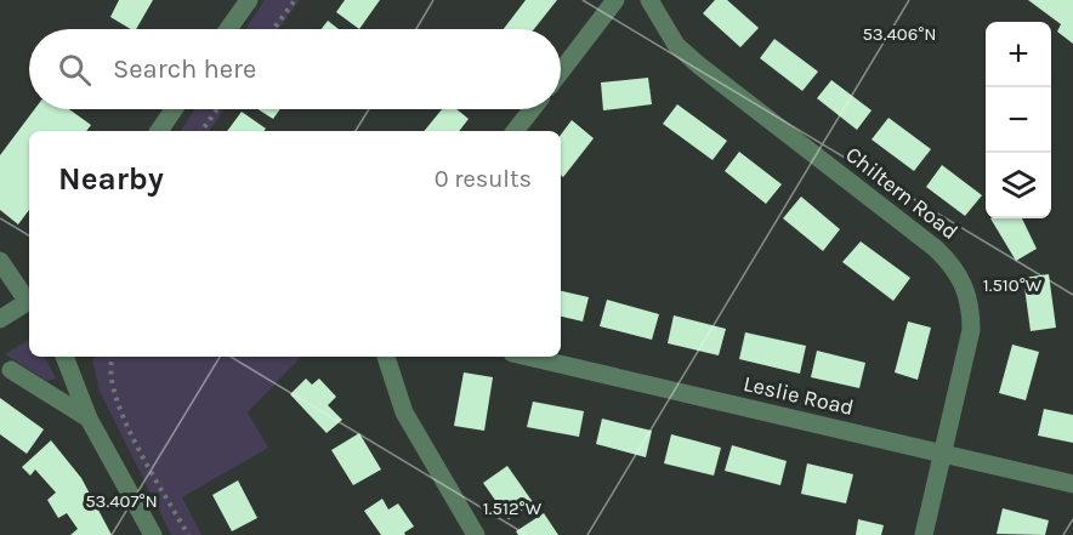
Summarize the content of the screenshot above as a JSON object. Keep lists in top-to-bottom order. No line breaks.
{"streets":{"street":["Chiltern Road","Leslie Road"]},"crossings":[["Chiltern Road","Leslie Road"]],"page":{"map_buttons":["+","−"],"search":"Search here","heading":["Nearby","0 results"]},"coordinates":["53.406°N","1.510°W","53.407°N","1.512°W"]}
